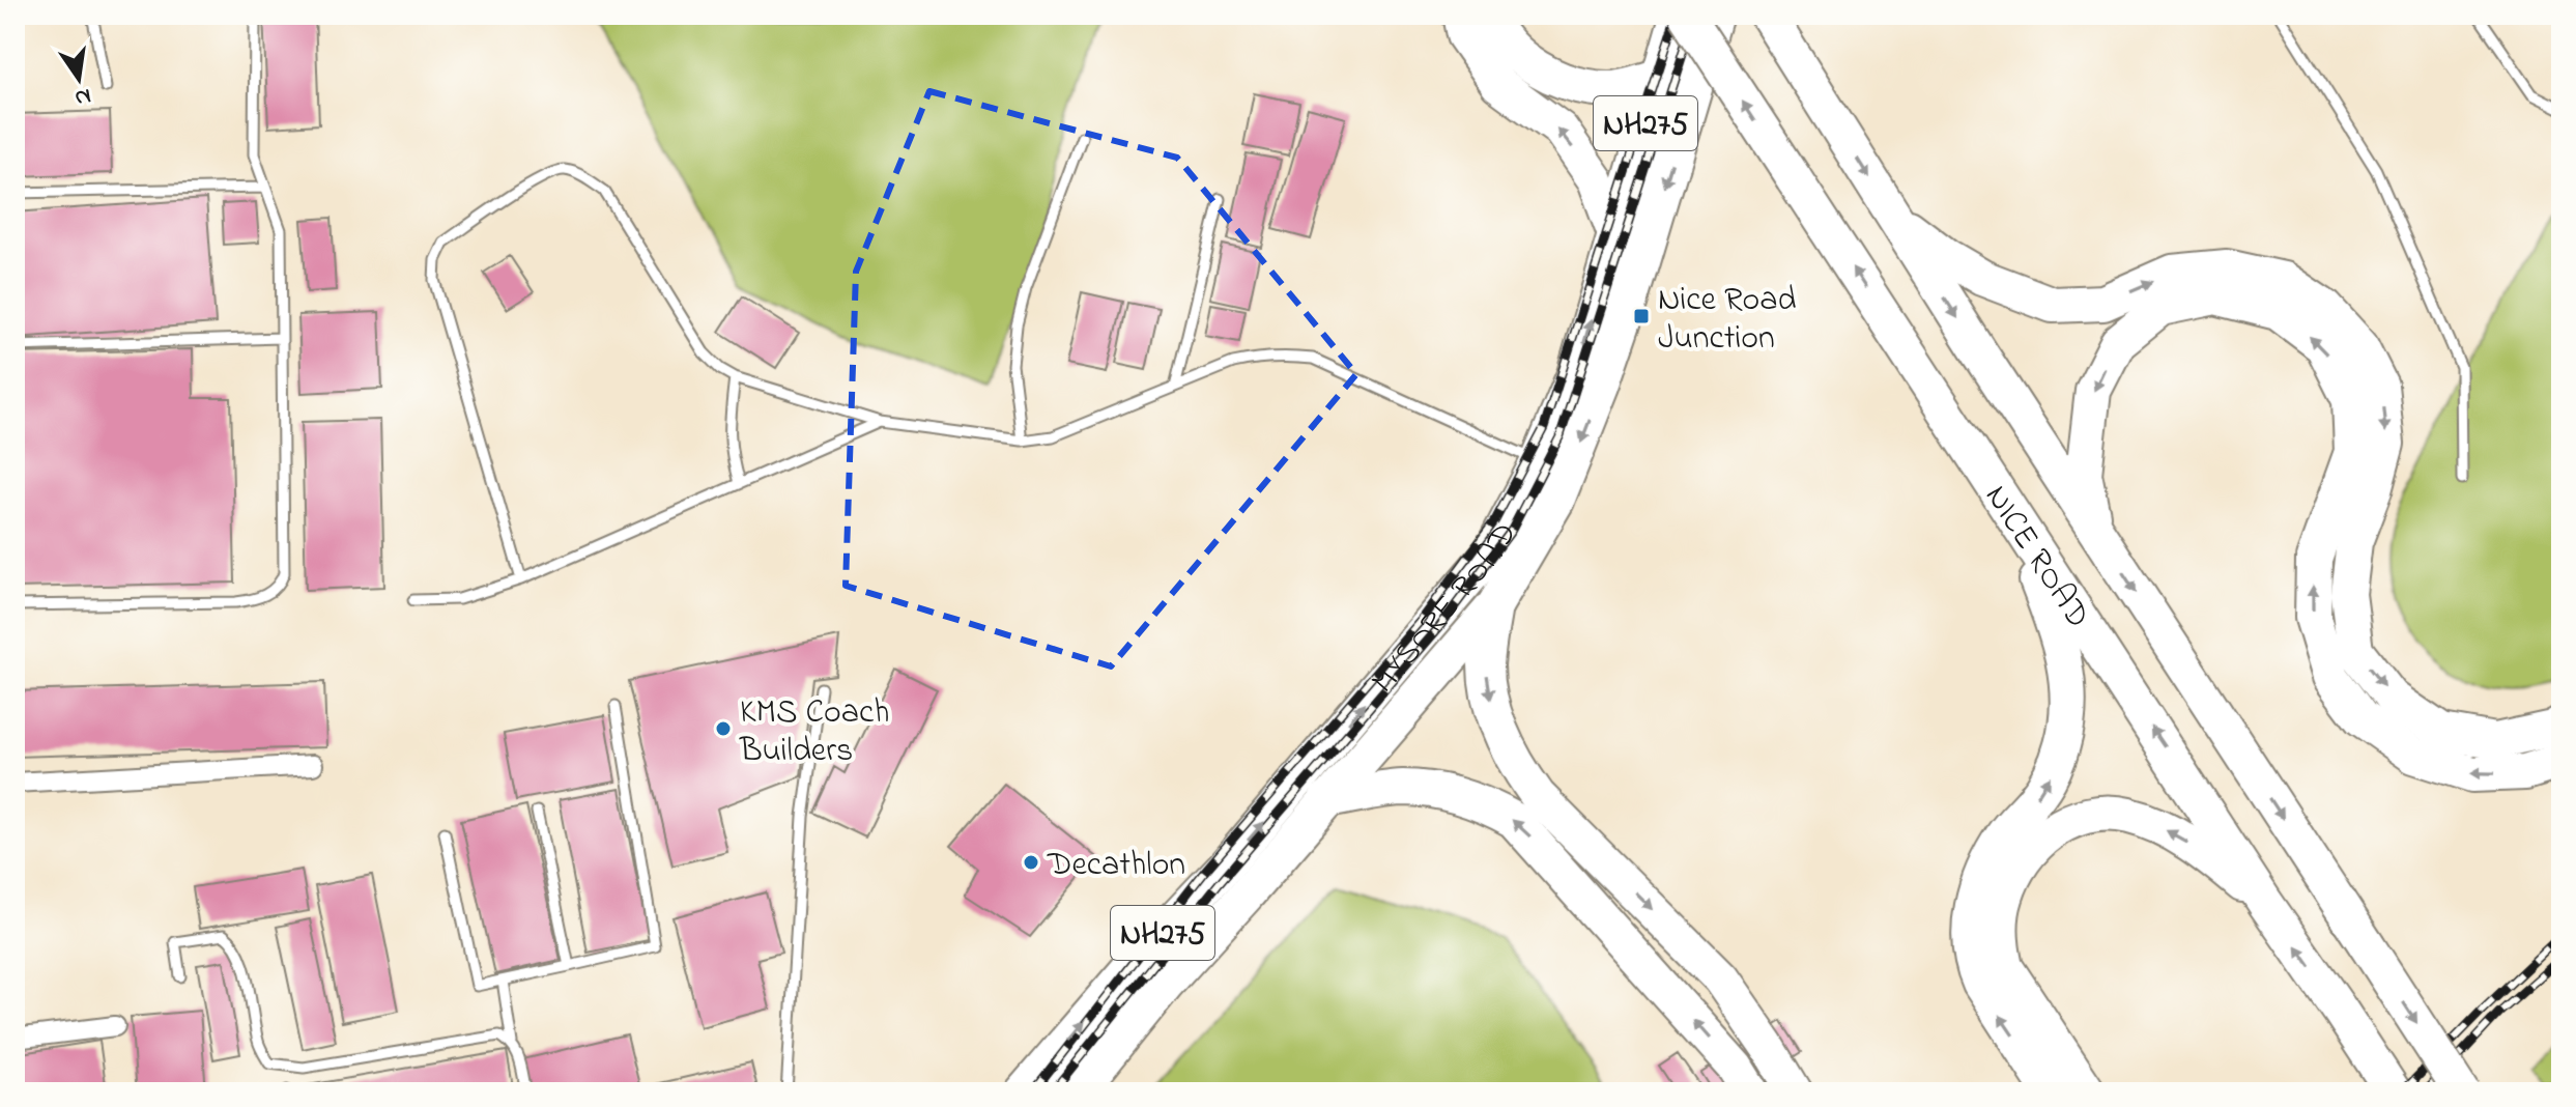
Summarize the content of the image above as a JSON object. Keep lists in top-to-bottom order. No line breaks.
{"streets":{"highway":["NH275","NICE ROAD","MYSORE ROAD"]},"places":{"transit":["Nice Road Junction"],"other":["KMS Coach Builders","Decathlon"]},"north":"bottom"}
